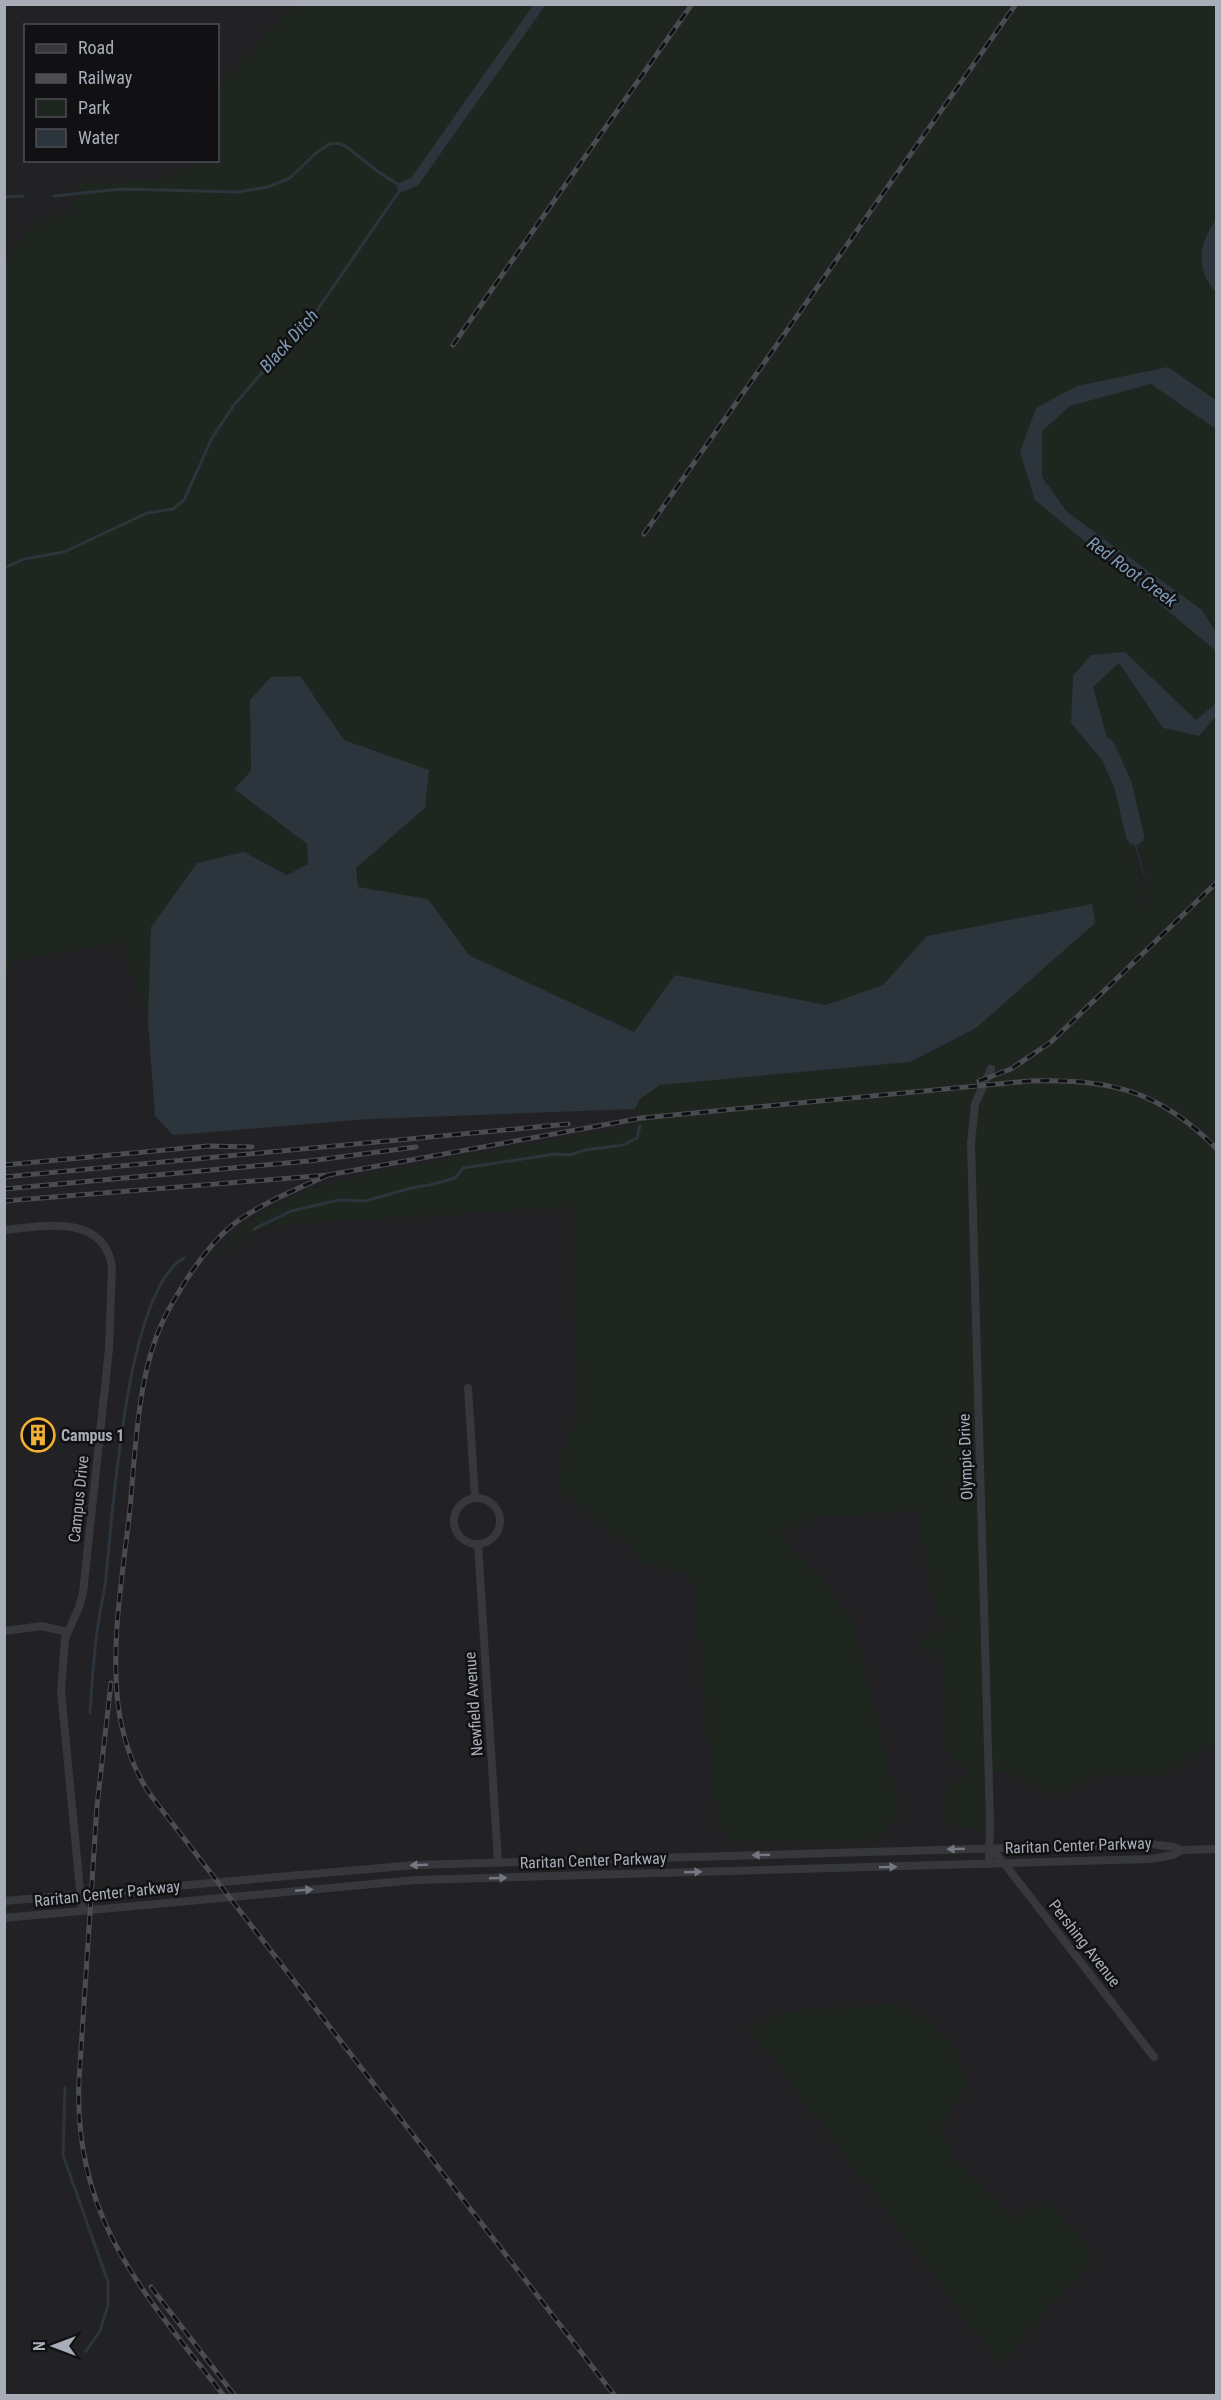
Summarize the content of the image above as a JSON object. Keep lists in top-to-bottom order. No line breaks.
{"streets":{"street":["Olympic Drive","Campus Drive","Newfield Avenue","Raritan Center Parkway","Pershing Avenue"]},"crossings":[["Olympic Drive","Raritan Center Parkway"],["Olympic Drive","Pershing Avenue"],["Campus Drive","Raritan Center Parkway"],["Newfield Avenue","Raritan Center Parkway"],["Raritan Center Parkway","Pershing Avenue"]],"water":["Black Ditch","Red Root Creek"],"places":{"building":["Campus 1"]},"legend":["Road","Railway","Park","Water"],"north":"left"}
